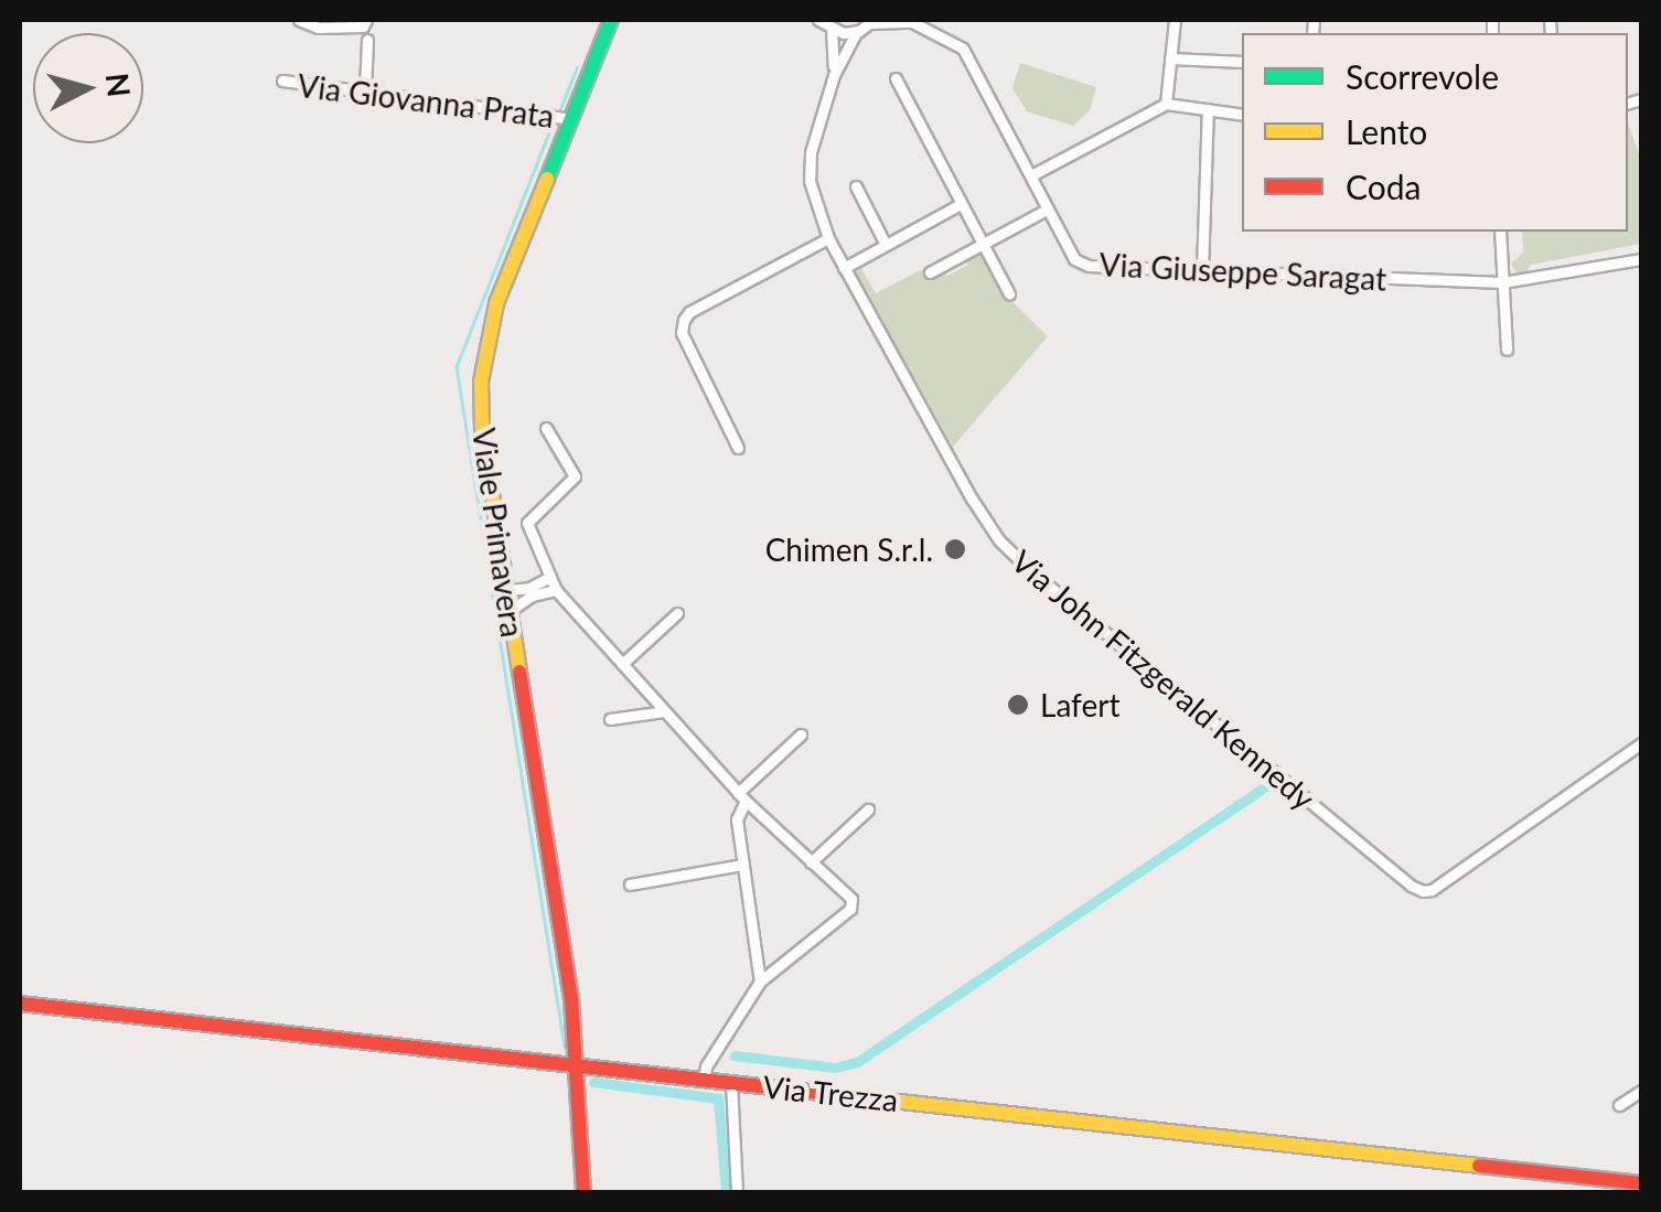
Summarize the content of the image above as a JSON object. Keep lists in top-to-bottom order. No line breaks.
{"streets":{"street":["Via Giovanna Prata","Via Giuseppe Saragat","Viale Primavera","Via John Fitzgerald Kennedy","Via Trezza"]},"crossings":[["Via Giovanna Prata","Viale Primavera"],["Viale Primavera","Via Trezza"]],"places":["Chimen S.r.l.","Lafert"],"legend":["Scorrevole","Lento","Coda"],"north":"right"}
